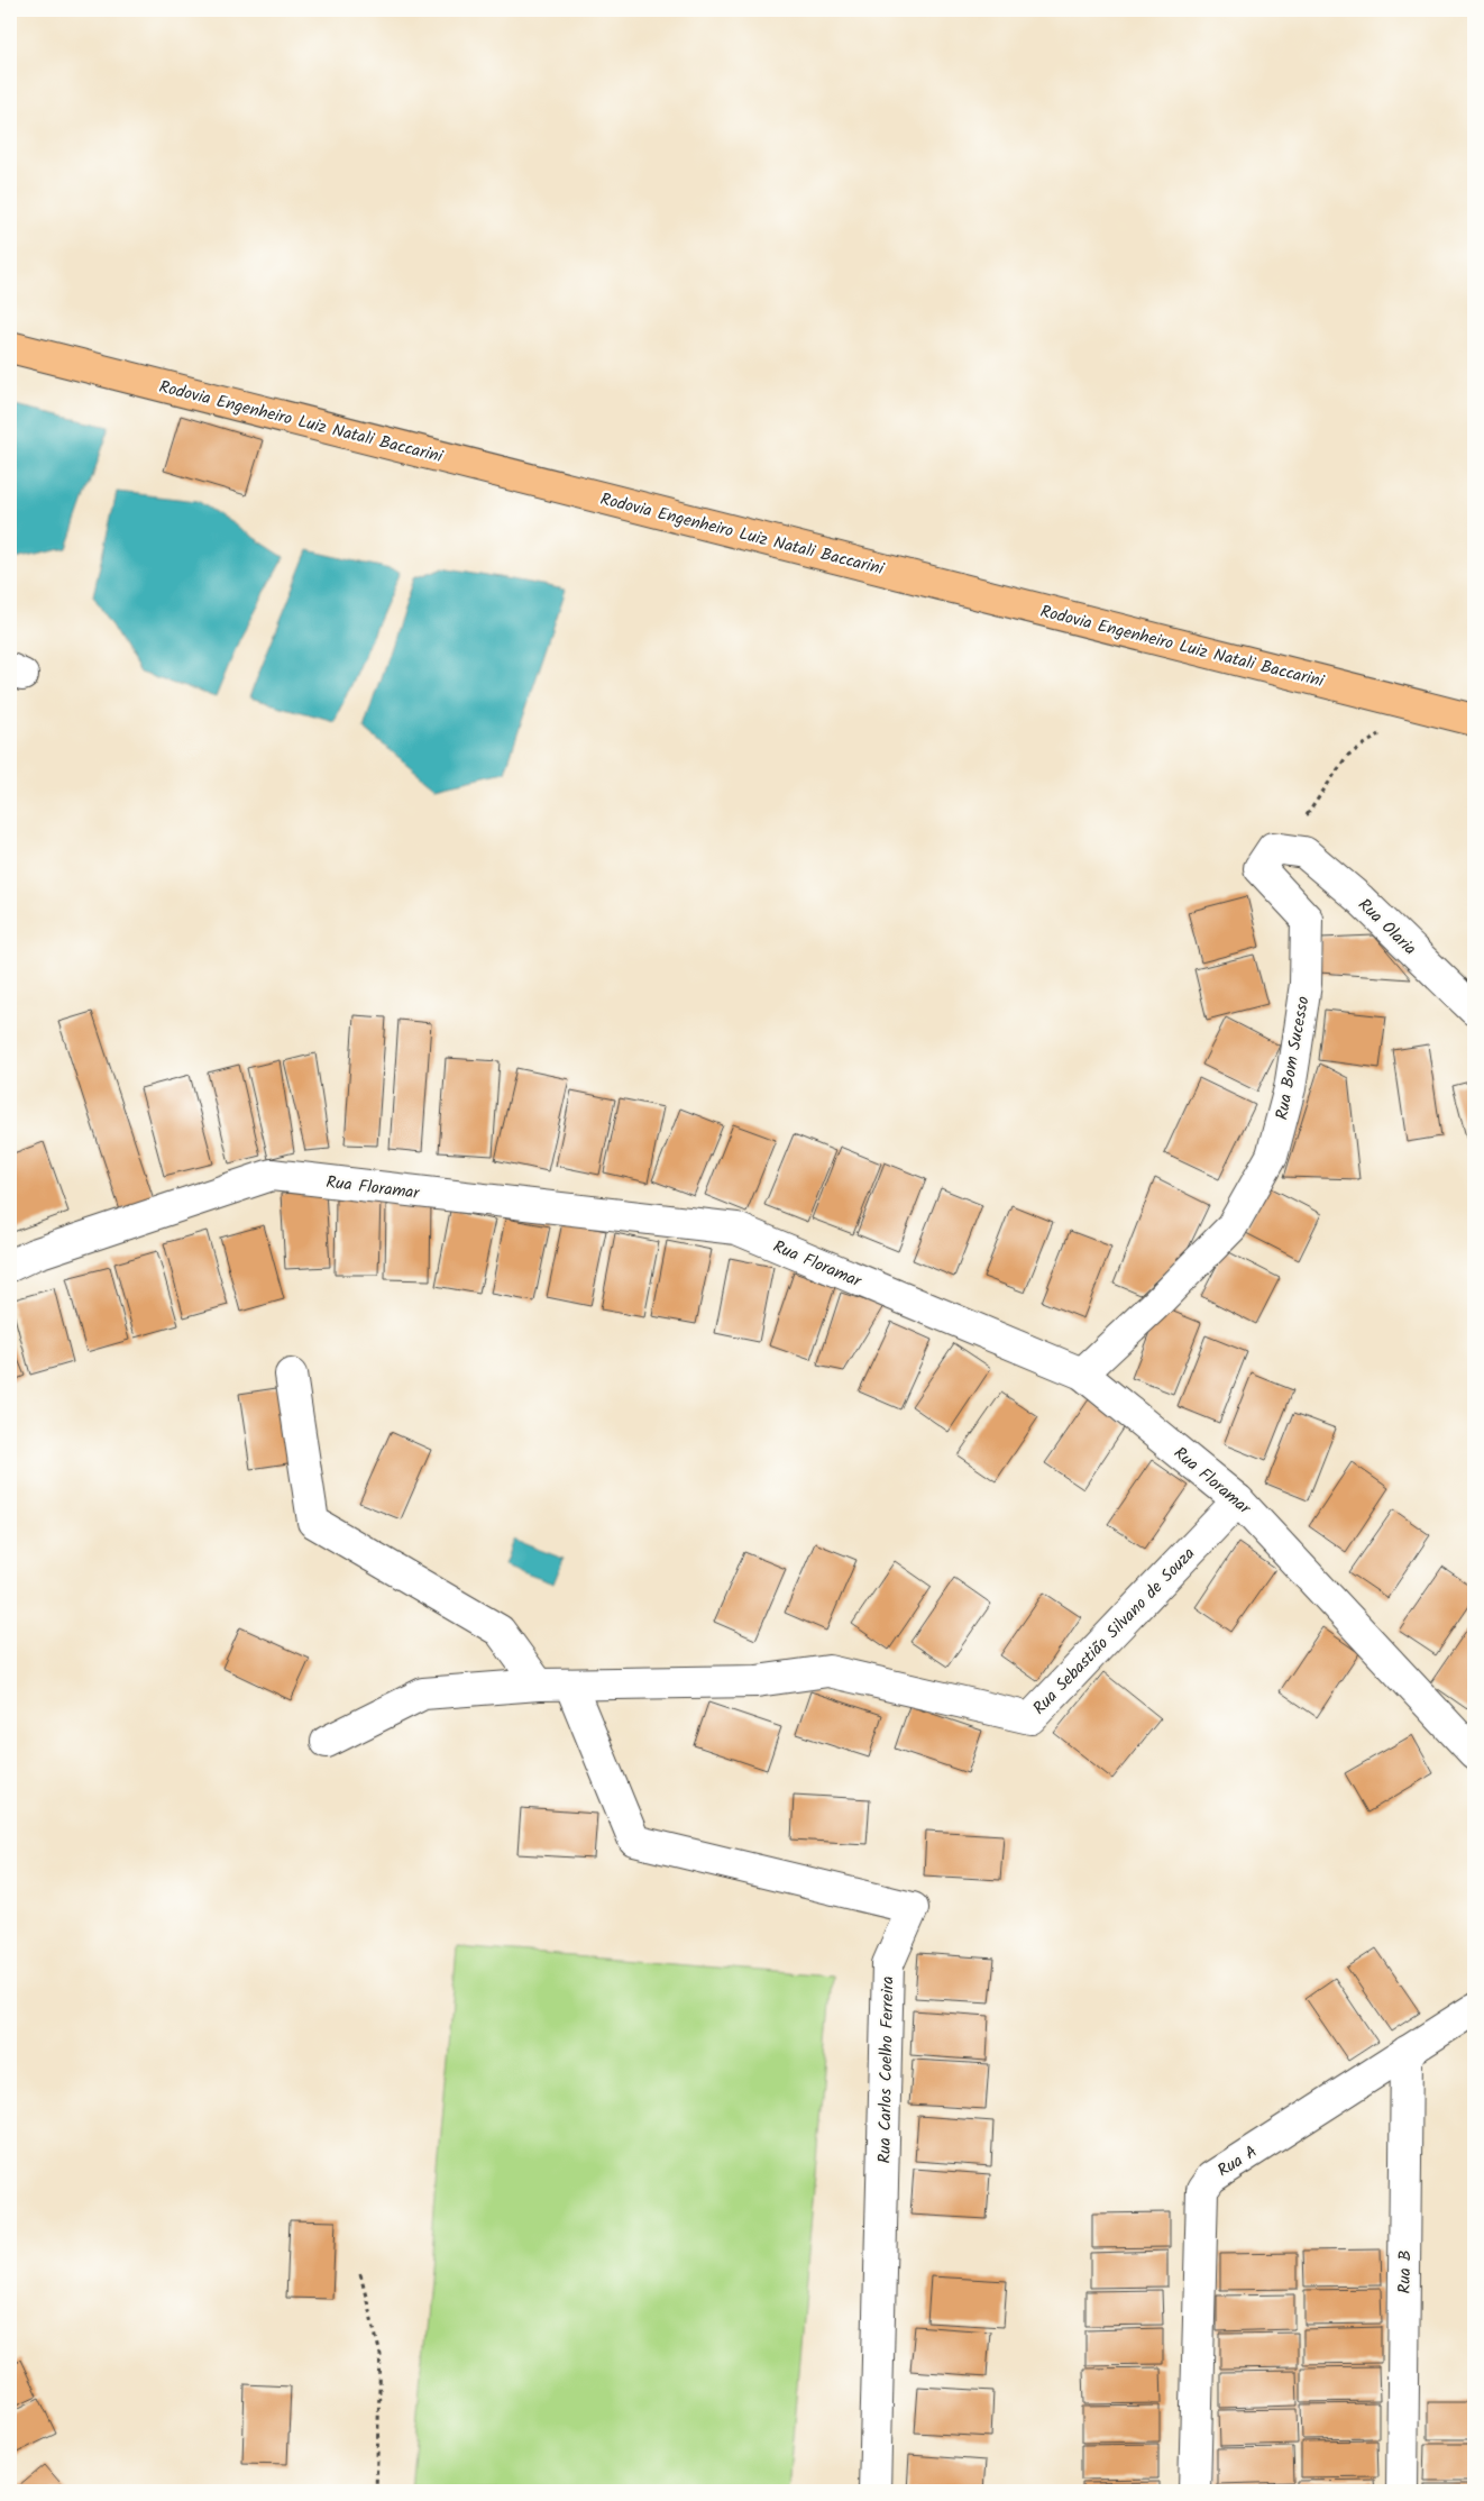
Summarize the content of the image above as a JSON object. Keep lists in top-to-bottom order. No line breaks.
{"streets":{"main road":["Rodovia Engenheiro Luiz Natali Baccarini"],"street":["Rua Olaria","Rua Bom Sucesso","Rua Floramar","Rua Sebastião Silvano de Souza","Rua Carlos Coelho Ferreira","Rua A","Rua B"]},"crossings":[["Rua Olaria","Rua Bom Sucesso"],["Rua Bom Sucesso","Rua Floramar"],["Rua Floramar","Rua Sebastião Silvano de Souza"],["Rua Sebastião Silvano de Souza","Rua Carlos Coelho Ferreira"],["Rua A","Rua B"]]}
